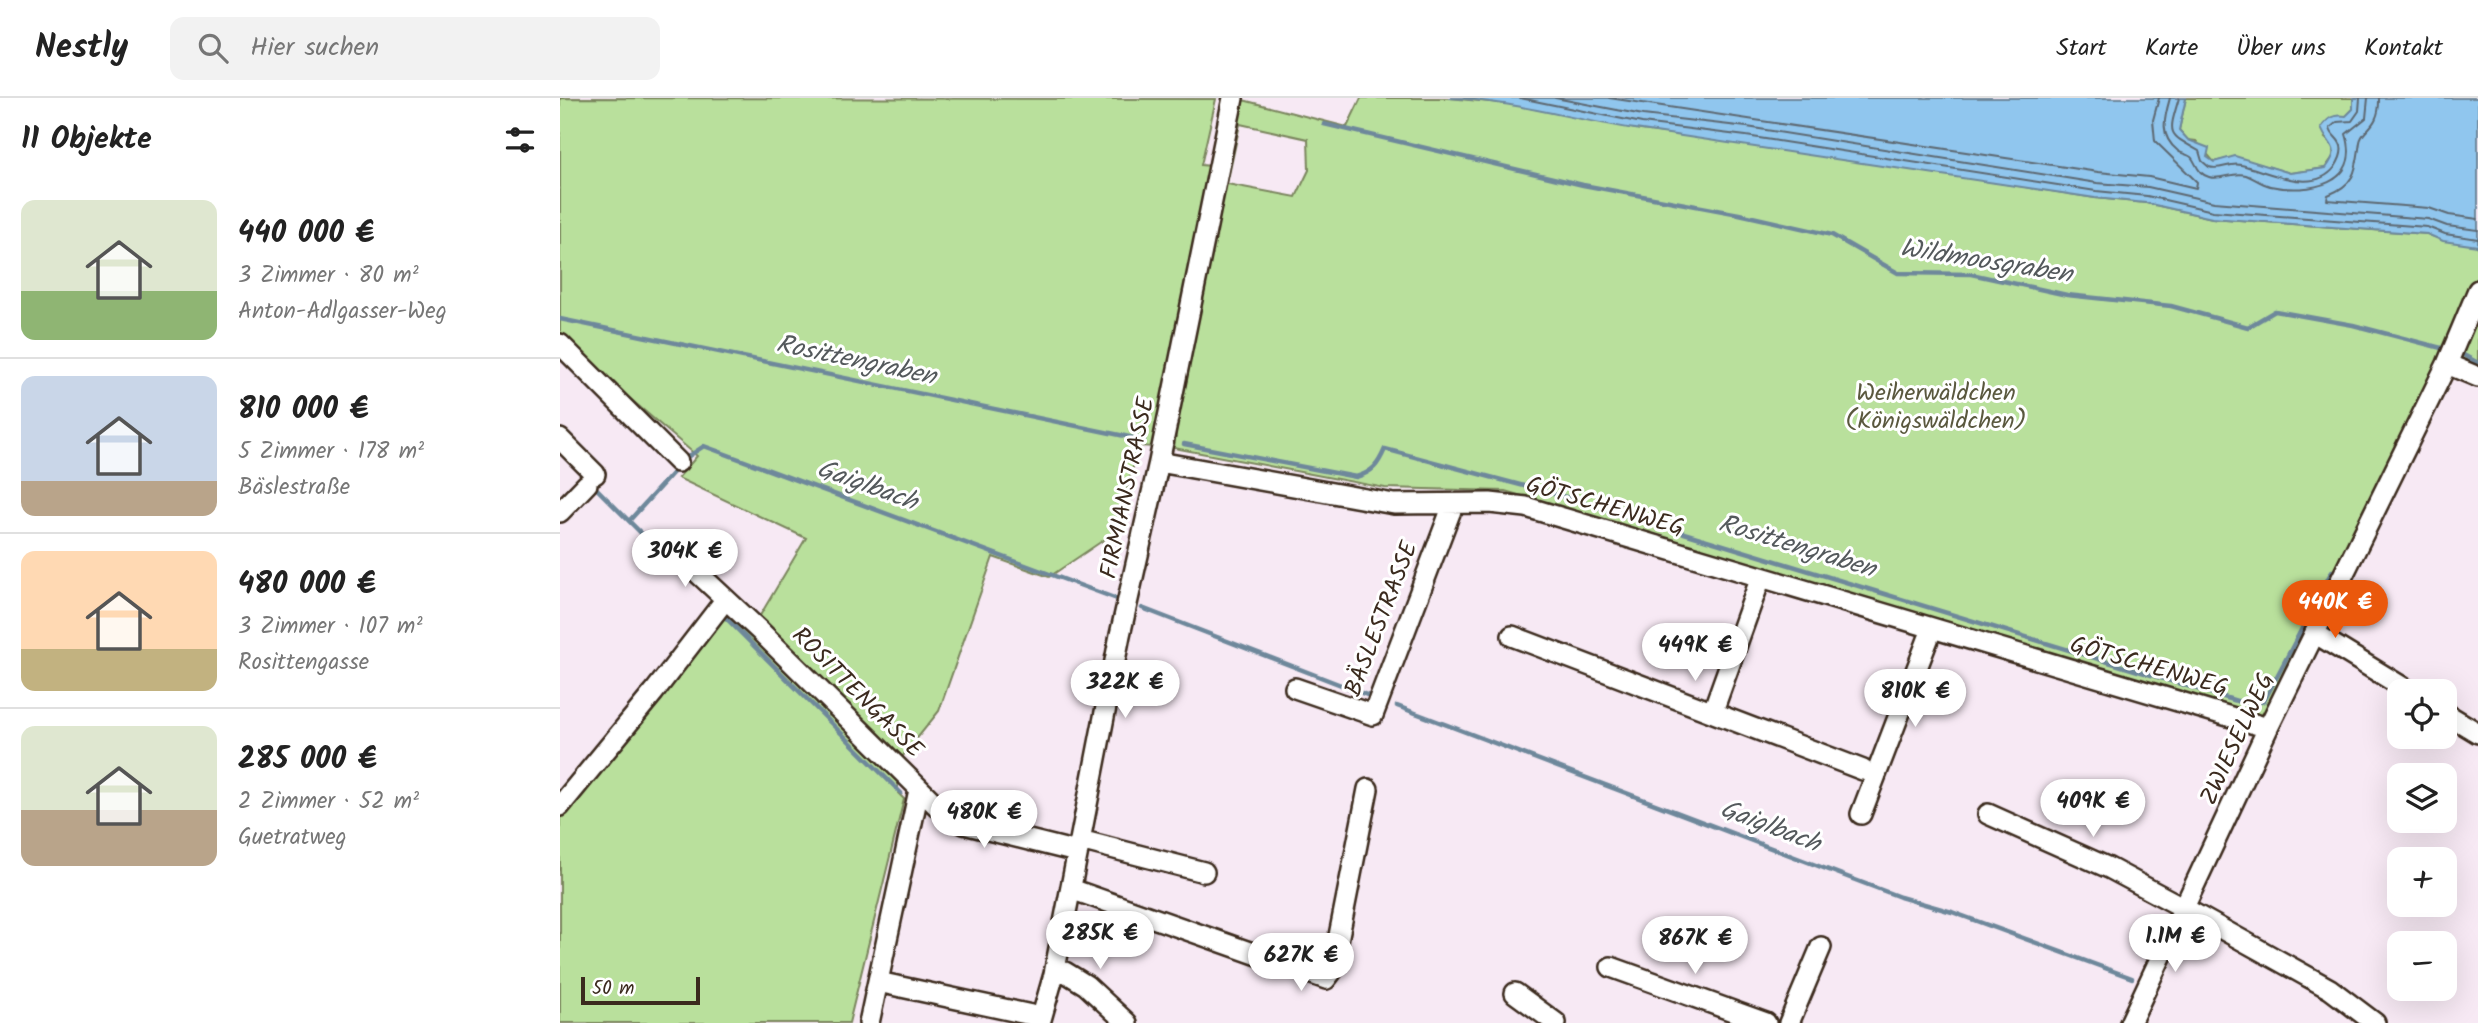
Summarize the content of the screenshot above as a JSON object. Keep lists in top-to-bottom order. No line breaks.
{"streets":{"street":["FIRMIANSTRASSE","GÖTSCHENWEG","BÄSLESTRASSE","ROSITTENGASSE","ZWIESELWEG"]},"crossings":[["FIRMIANSTRASSE","GÖTSCHENWEG"],["FIRMIANSTRASSE","ROSITTENGASSE"],["GÖTSCHENWEG","BÄSLESTRASSE"],["GÖTSCHENWEG","ZWIESELWEG"]],"water":["Wildmoosgraben","Rosittengraben","Gaiglbach"],"parks":["Weiherwäldchen (Königswäldchen)"],"scale_bar":"50 m","page":{"header":"Nestly","search":"Hier suchen","nav":["Start","Karte","Über uns","Kontakt"],"heading":"11 Objekte","list":[{"name":"440 000 €","note":"3 Zimmer · 80 m² · Anton-Adlgasser-Weg"},{"name":"810 000 €","note":"5 Zimmer · 178 m² · Bäslestraße"},{"name":"480 000 €","note":"3 Zimmer · 107 m² · Rosittengasse"},{"name":"285 000 €","note":"2 Zimmer · 52 m² · Guetratweg"}],"price":["304K €","440K €","449K €","322K €","810K €","409K €","480K €","285K €","1.1M €","867K €","627K €"],"map_buttons":["+","−"],"scale":"50 m"}}
